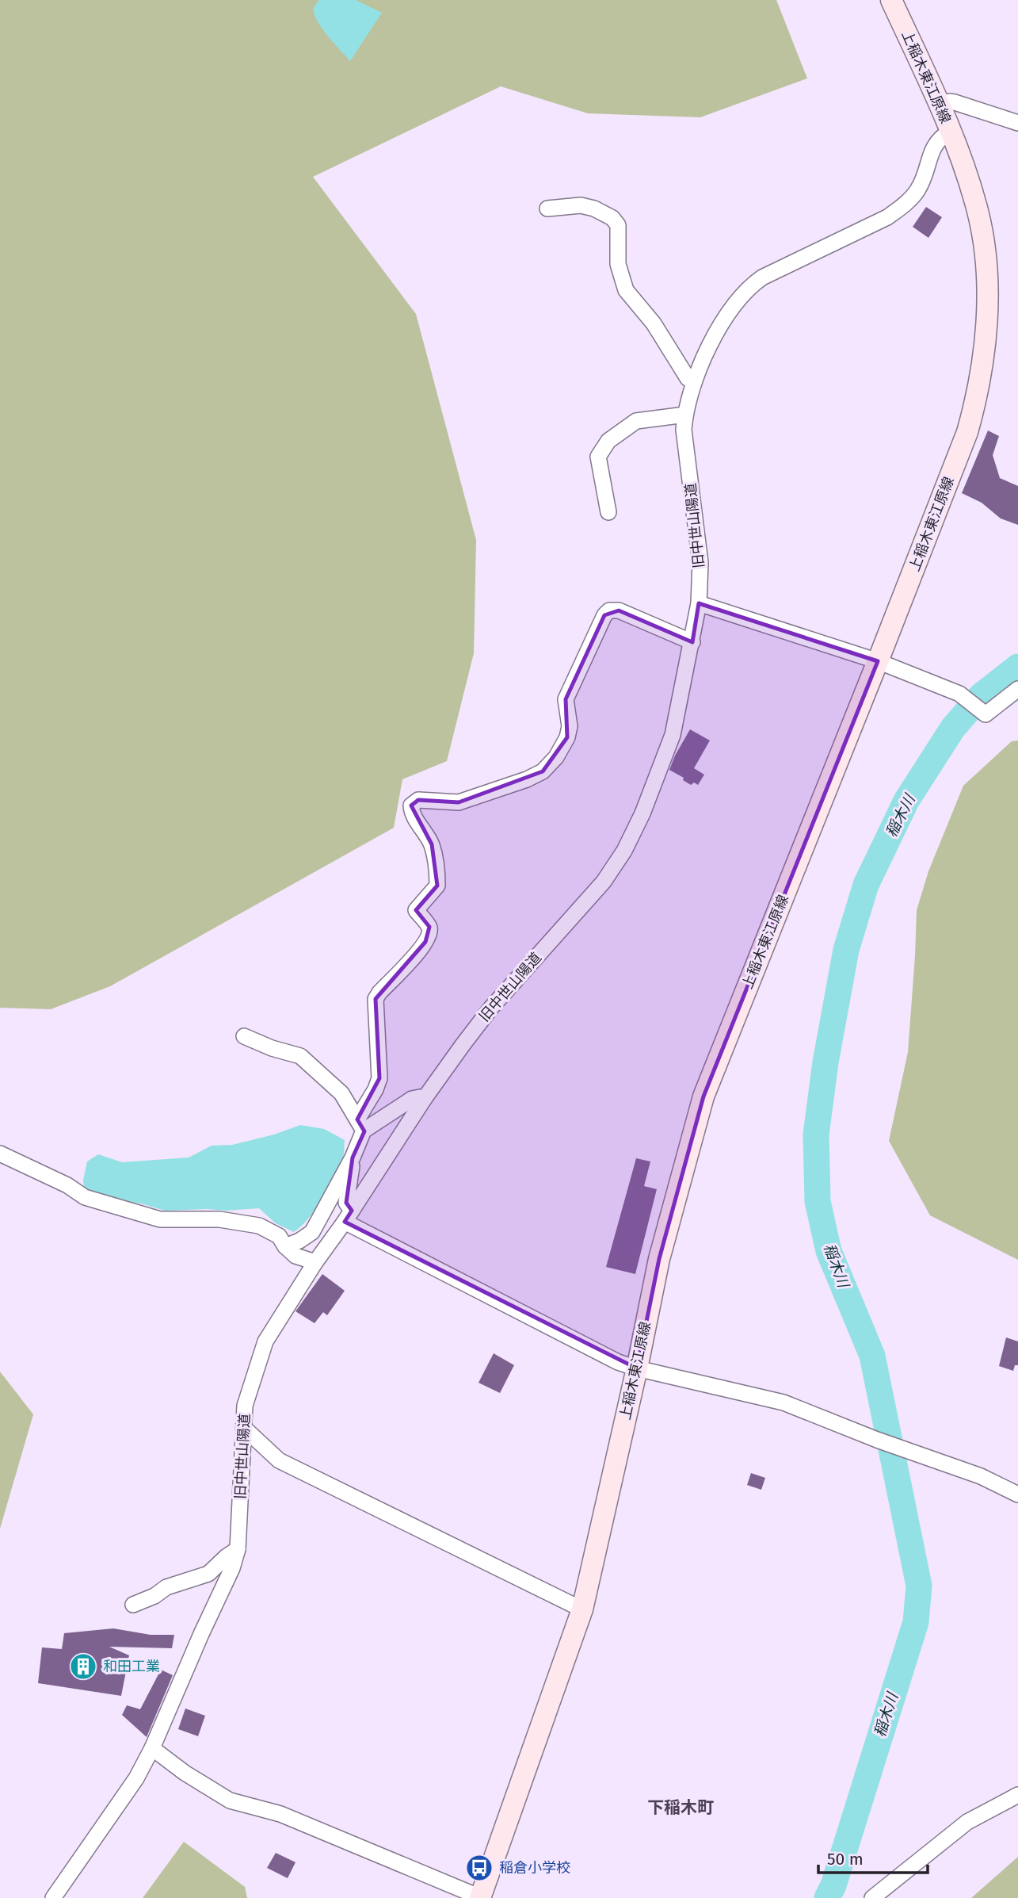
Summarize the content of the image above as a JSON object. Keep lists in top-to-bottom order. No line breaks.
{"streets":{"main road":["上稲木東江原線"],"street":["旧中世山陽道"]},"crossings":[["上稲木東江原線","旧中世山陽道"]],"districts":["下稲木町"],"water":["稲木川"],"places":{"building":["和田工業"],"bus stop":["稲倉小学校"]},"scale_bar":"50 m"}
